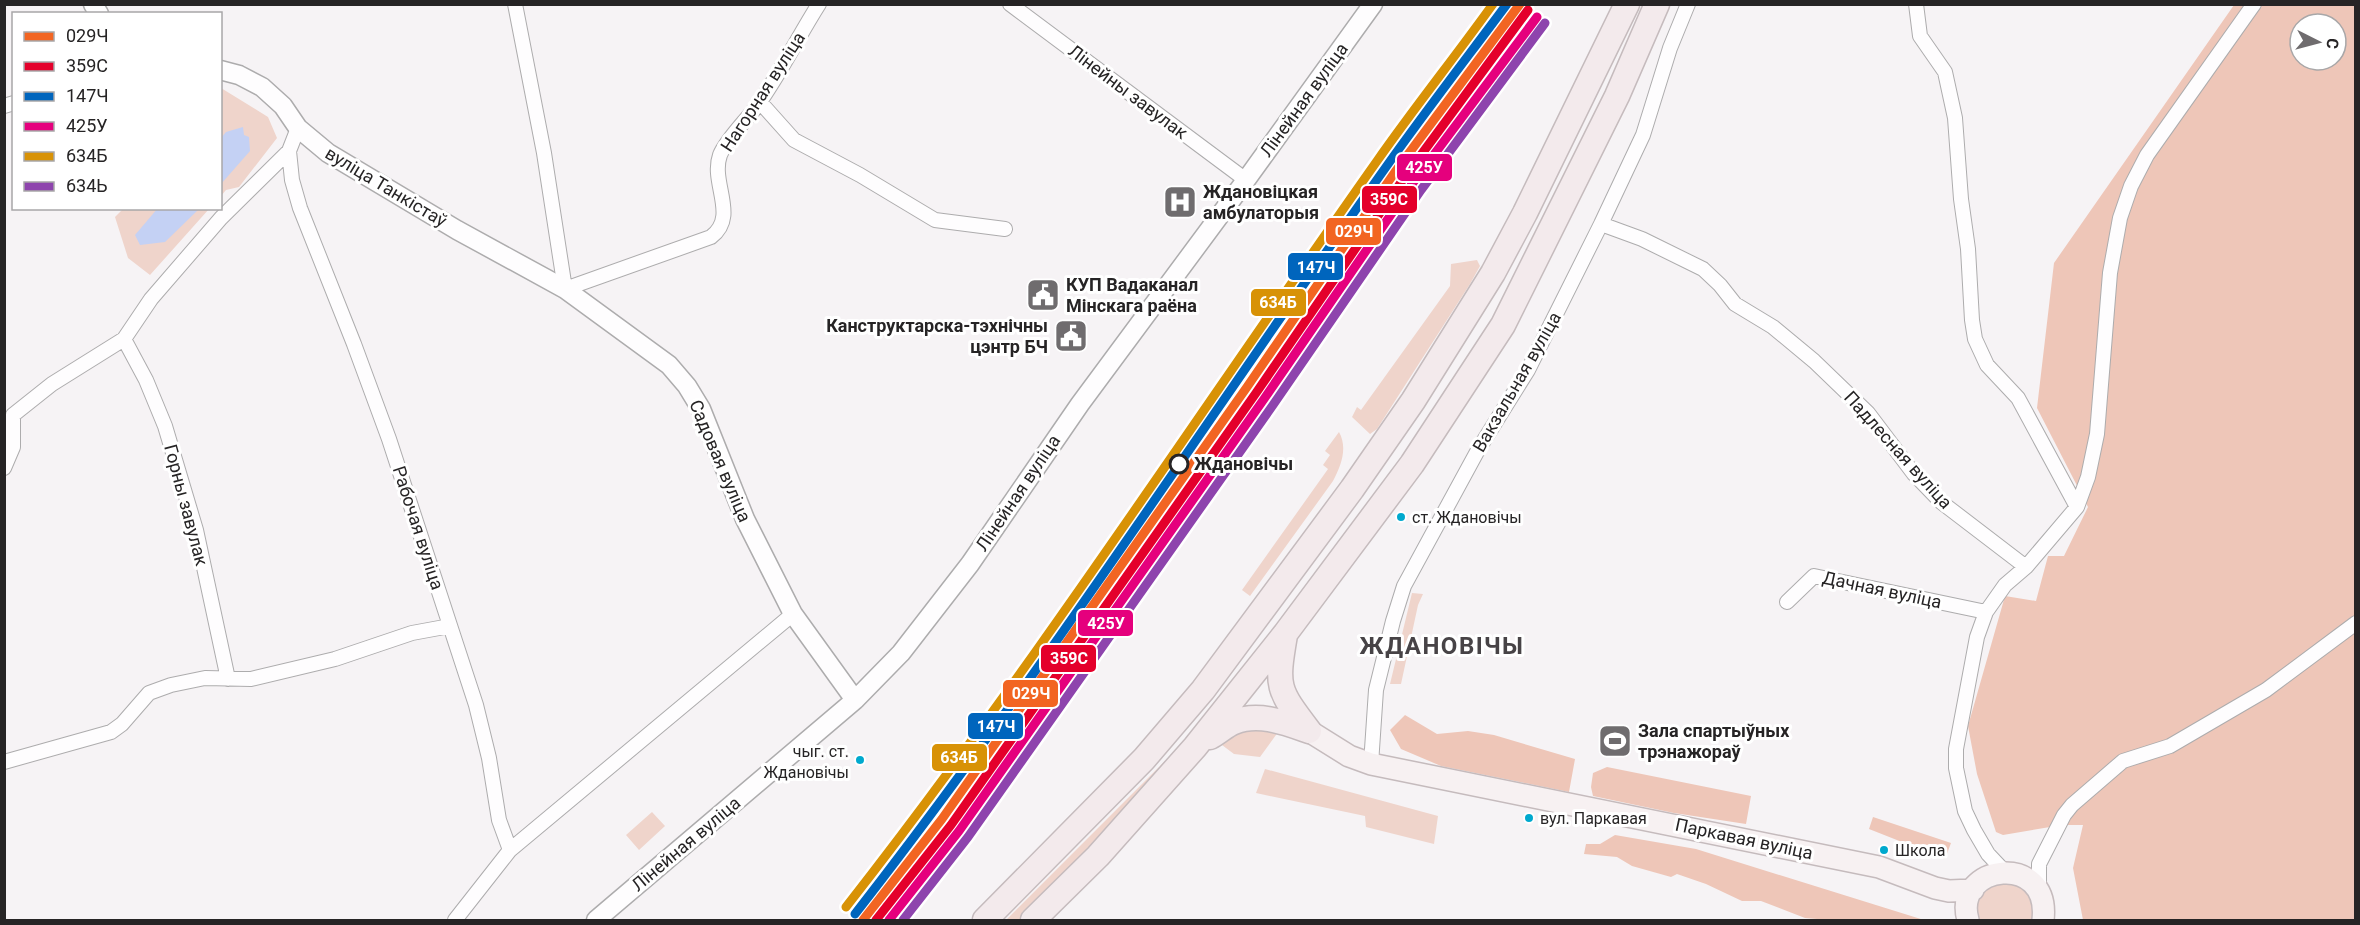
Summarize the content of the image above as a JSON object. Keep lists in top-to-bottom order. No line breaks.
{"streets":{"main road":["Паркавая вуліца"],"street":["Нагорная вуліца","Лінейны завулак","Лінейная вуліца","вуліца Танкістаў","Вакзальная вуліца","Падлесная вуліца","Садовая вуліца","Горны завулак","Рабочая вуліца","Дачная вуліца"]},"crossings":[["Нагорная вуліца","вуліца Танкістаў"],["Нагорная вуліца","Садовая вуліца"],["Лінейны завулак","Лінейная вуліца"],["Лінейная вуліца","Садовая вуліца"],["вуліца Танкістаў","Садовая вуліца"],["вуліца Танкістаў","Рабочая вуліца"],["Вакзальная вуліца","Падлесная вуліца"],["Вакзальная вуліца","Паркавая вуліца"]],"districts":["ЖДАНОВІЧЫ"],"places":{"hospital":["Ждановіцкая амбулаторыя"],"public building":["КУП Вадаканал Мінскага раёна","Канструктарска-тэхнічны цэнтр БЧ"],"other":["Ждановічы","ст. Ждановічы","чыг. ст. Ждановічы","вул. Паркавая","Школа"],"sports":["Зала спартыўных трэнажораў"]},"lines":["transit line 029Ч","transit line 147Ч","transit line 634Б","transit line 359С","transit line 425У","transit line 634Ь"],"legend":["029Ч","359С","147Ч","425У","634Б","634Ь"],"north":"right"}
